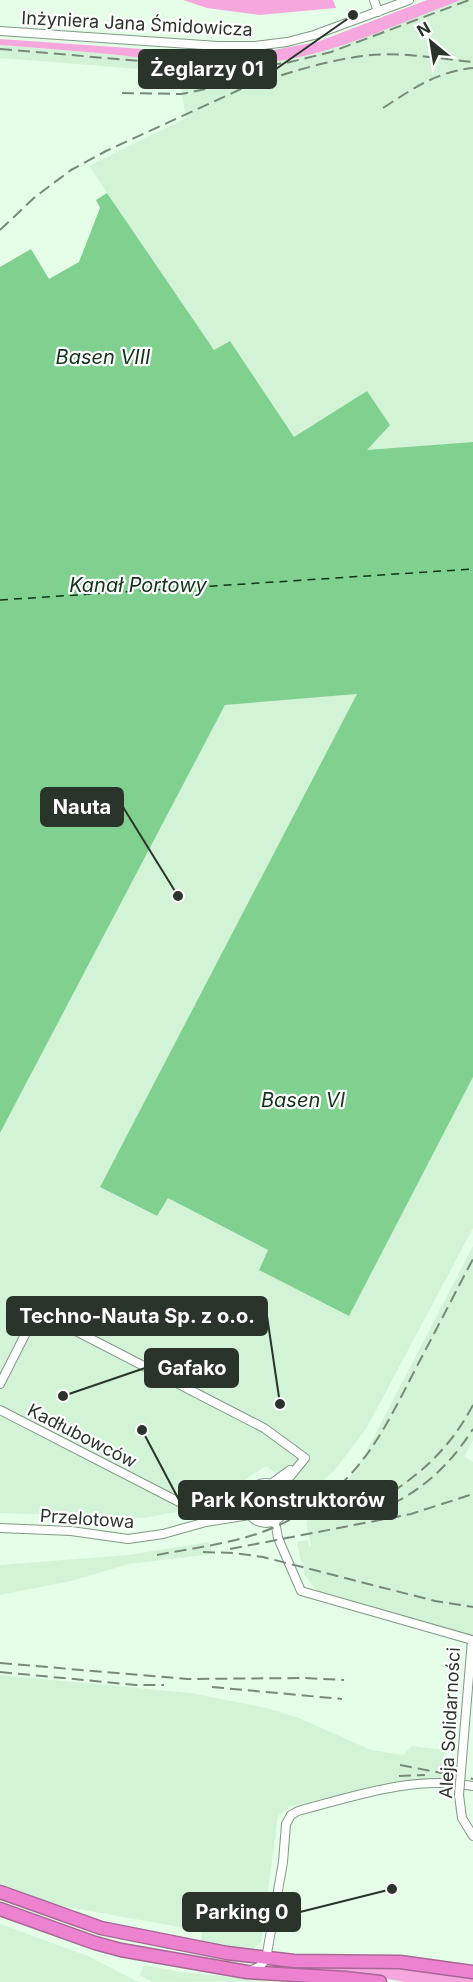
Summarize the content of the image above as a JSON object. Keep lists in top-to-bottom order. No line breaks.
{"streets":{"street":["Inżyniera Jana Śmidowicza","Kadłubowców","Przelotowa","Aleja Solidarności"]},"water":["Basen VIII","Kanał Portowy","Basen VI"],"places":["Żeglarzy 01","Nauta","Gafako","Techno-Nauta Sp. z o.o.","Park Konstruktorów","Parking 0"],"north":"top left"}
